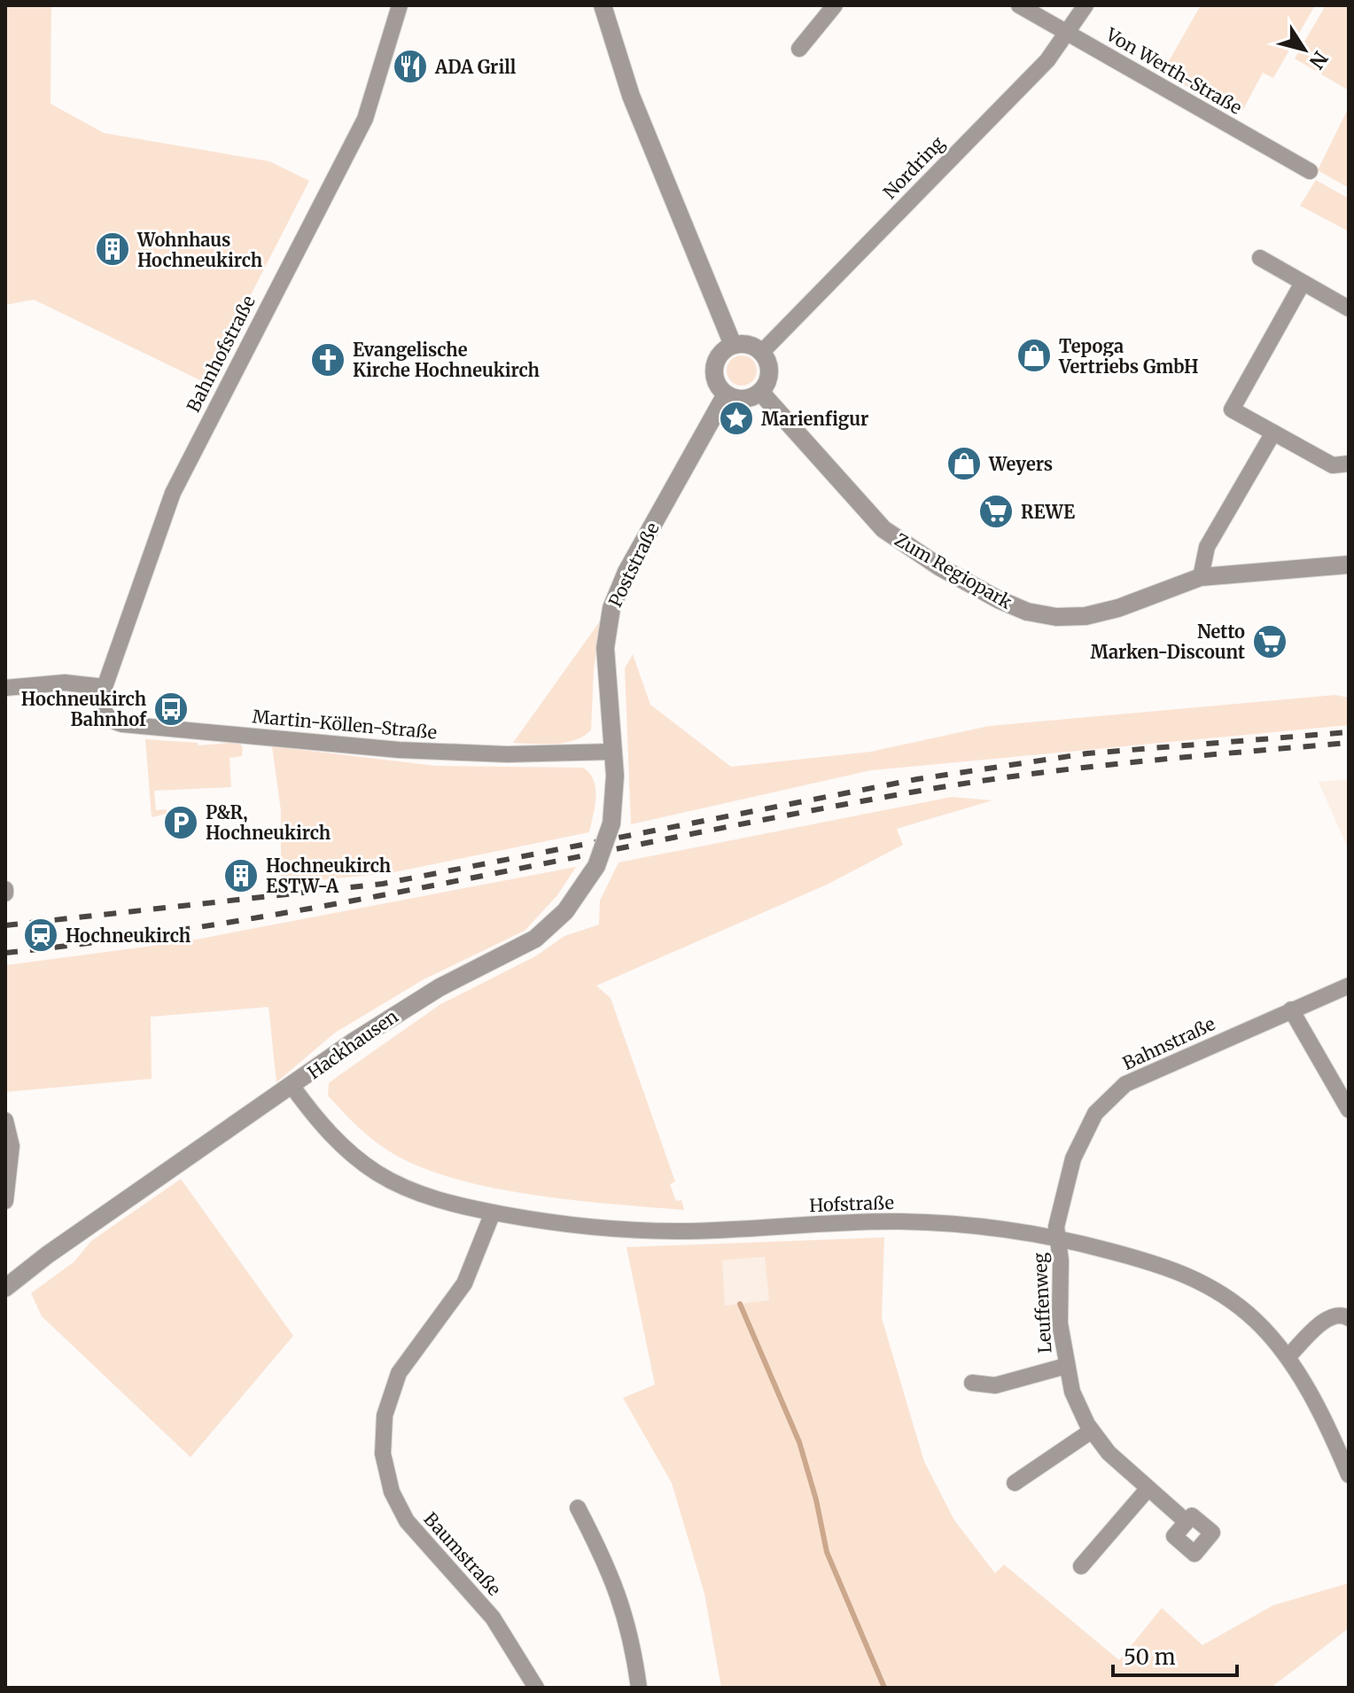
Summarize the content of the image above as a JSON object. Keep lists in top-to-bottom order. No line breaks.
{"streets":{"street":["Von Werth-Straße","Nordring","Bahnhofstraße","Poststraße","Zum Regiopark","Martin-Köllen-Straße","Bahnstraße","Hackhausen","Hofstraße","Leuffenweg","Baumstraße"]},"crossings":[["Von Werth-Straße","Nordring"],["Nordring","Poststraße"],["Nordring","Zum Regiopark"],["Bahnhofstraße","Martin-Köllen-Straße"],["Poststraße","Zum Regiopark"],["Poststraße","Martin-Köllen-Straße"],["Poststraße","Hackhausen"],["Martin-Köllen-Straße","Hackhausen"],["Bahnstraße","Hofstraße"],["Bahnstraße","Leuffenweg"],["Hackhausen","Hofstraße"],["Hofstraße","Leuffenweg"],["Hofstraße","Baumstraße"]],"places":{"restaurant":["ADA Grill"],"building":["Wohnhaus Hochneukirch","Hochneukirch ESTW-A"],"shop":["Tepoga Vertriebs GmbH","Weyers"],"church":["Evangelische Kirche Hochneukirch"],"place":["Marienfigur"],"supermarket":["REWE","Netto Marken-Discount"],"bus stop":["Hochneukirch Bahnhof"],"parking":["P&R, Hochneukirch"],"station":["Hochneukirch"]},"scale_bar":"50 m","north":"bottom right"}
